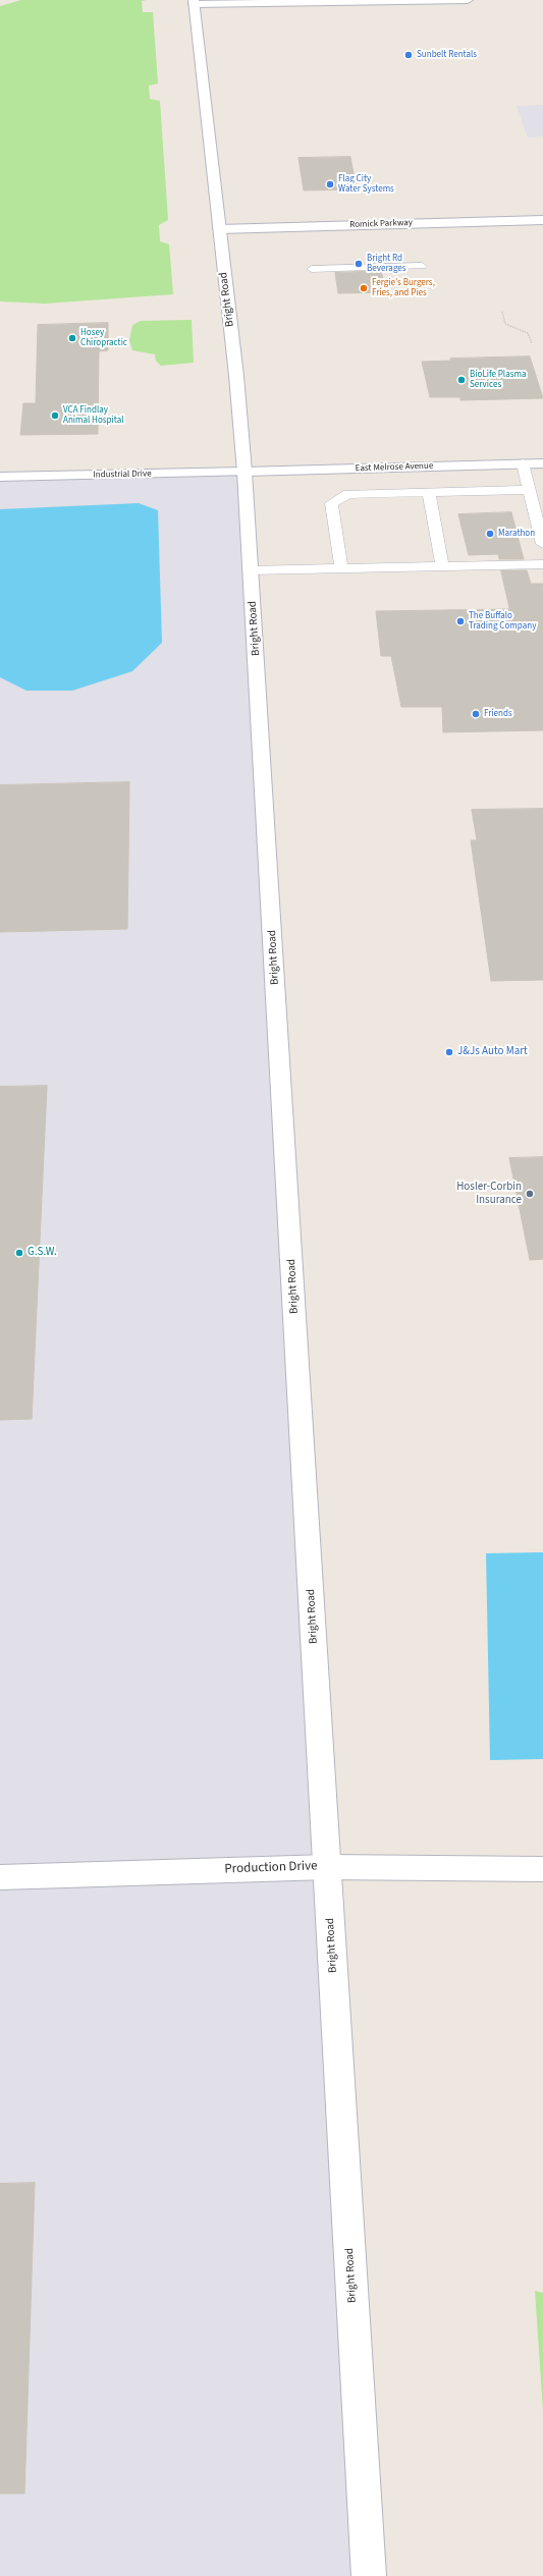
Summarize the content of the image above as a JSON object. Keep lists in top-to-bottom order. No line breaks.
{"streets":{"main road":["Romick Parkway","Bright Road","East Melrose Avenue","Industrial Drive","Production Drive"]},"crossings":[["Romick Parkway","Bright Road"],["Bright Road","East Melrose Avenue"],["Bright Road","Industrial Drive"],["Bright Road","Production Drive"],["East Melrose Avenue","Industrial Drive"]],"places":["Sunbelt Rentals","Flag City Water Systems","Bright Rd Beverages","Fergie's Burgers, Fries, and Pies","Hosey Chiropractic","BioLife Plasma Services","VCA Findlay Animal Hospital","Marathon","The Buffalo Trading Company","Friends","J&Js Auto Mart","Hosler-Corbin Insurance","G.S.W."]}
